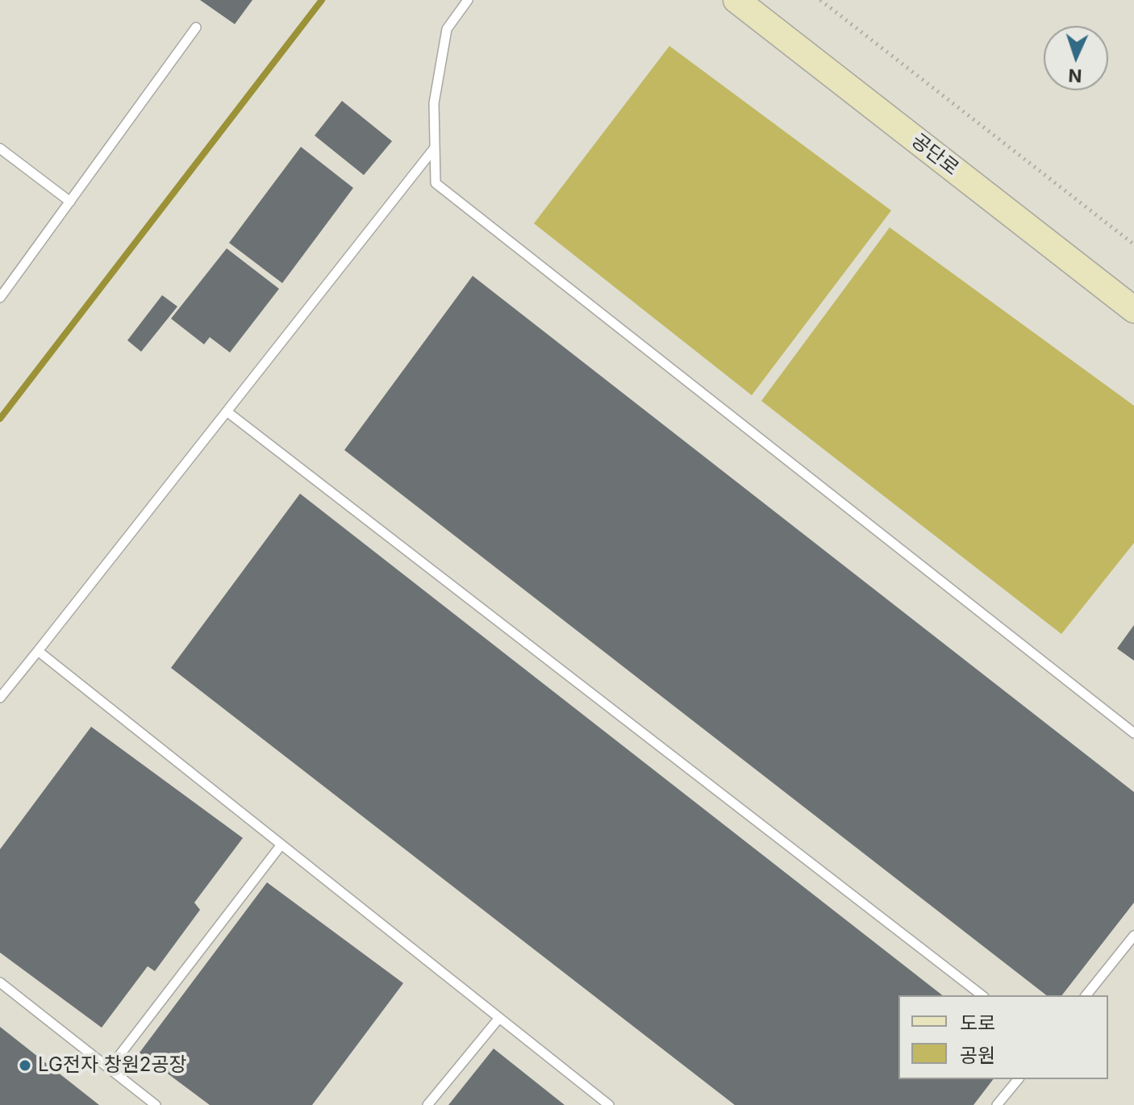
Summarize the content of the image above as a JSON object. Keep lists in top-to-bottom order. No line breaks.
{"streets":{"main road":["공단로"]},"places":["LG전자 창원2공장"],"legend":["도로","공원"],"north":"bottom"}
